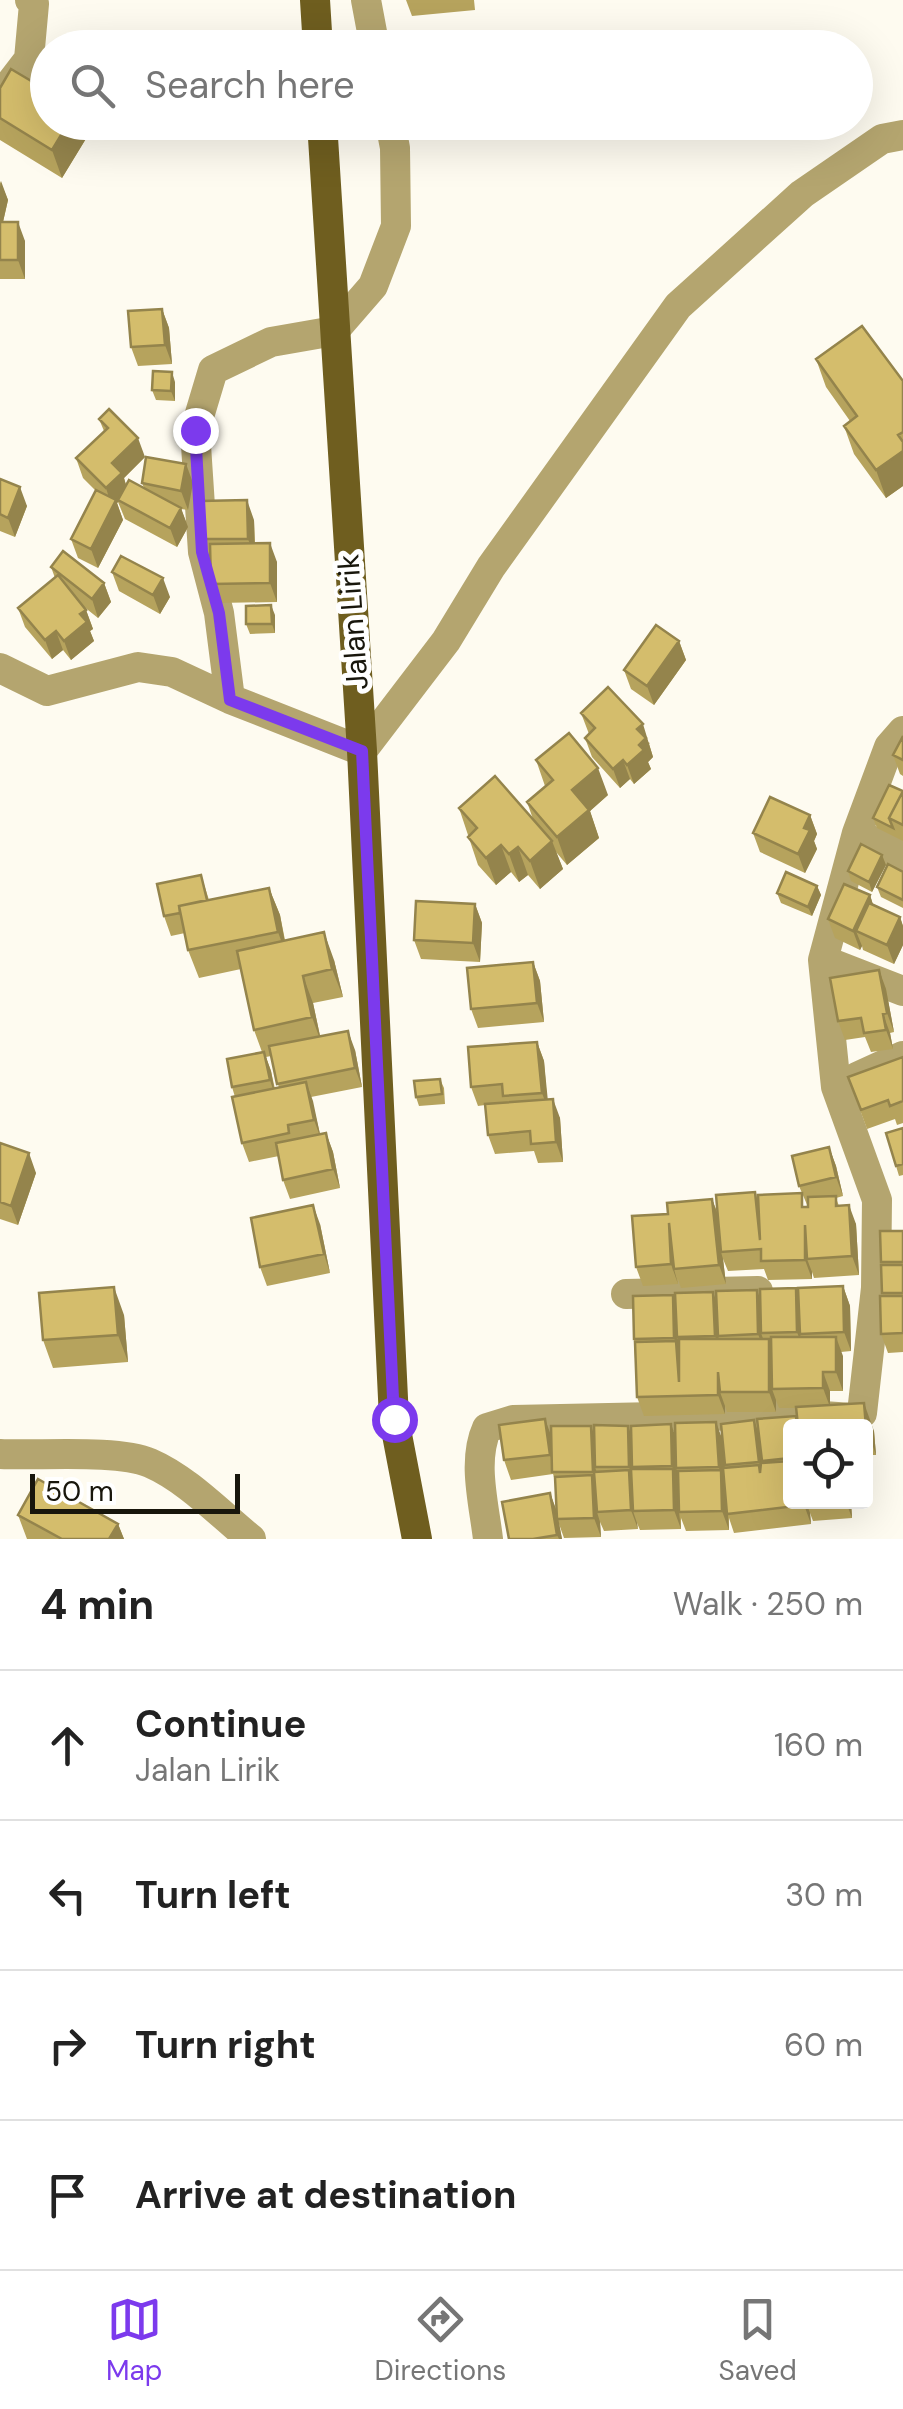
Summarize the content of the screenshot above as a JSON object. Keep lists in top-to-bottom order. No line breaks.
{"streets":{"main road":["Jalan Lirik"]},"scale_bar":"50 m","page":{"search":"Search here","scale":"50 m","heading":["4 min","Walk · 250 m"],"list":[["Continue","Jalan Lirik","160 m"],["Turn left","30 m"],["Turn right","60 m"],"Arrive at destination"],"nav":["Map","Directions","Saved"]}}
